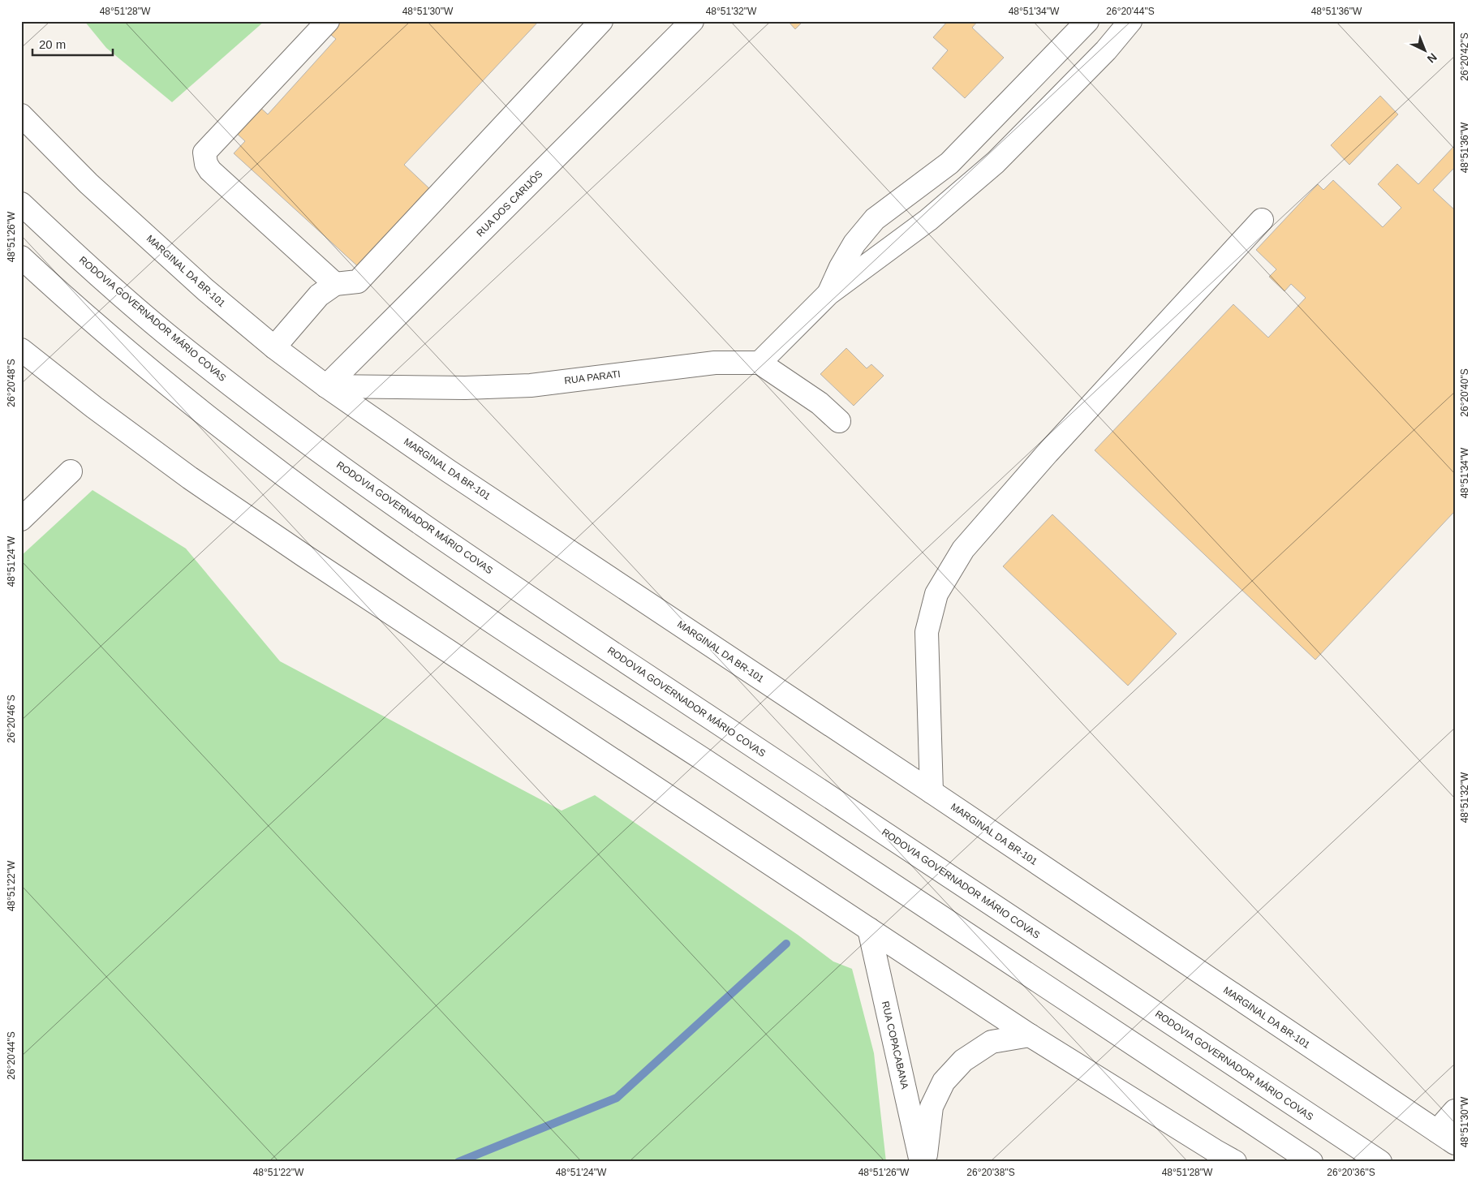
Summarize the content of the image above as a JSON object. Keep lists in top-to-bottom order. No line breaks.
{"streets":{"main road":["RUA DOS CARIJÓS","MARGINAL DA BR-101","RODOVIA GOVERNADOR MÁRIO COVAS","RUA PARATI","RUA COPACABANA"]},"crossings":[["RUA DOS CARIJÓS","MARGINAL DA BR-101"],["RUA DOS CARIJÓS","RUA PARATI"],["MARGINAL DA BR-101","RUA PARATI"]],"scale_bar":"20 m","north":"bottom right","coordinates":["48°51'28\"W","48°51'30\"W","48°51'32\"W","48°51'34\"W","26°20'44\"S","48°51'36\"W","26°20'42\"S","48°51'26\"W","26°20'48\"S","26°20'40\"S","48°51'24\"W","26°20'46\"S","48°51'22\"W","26°20'38\"S","26°20'36\"S"]}
